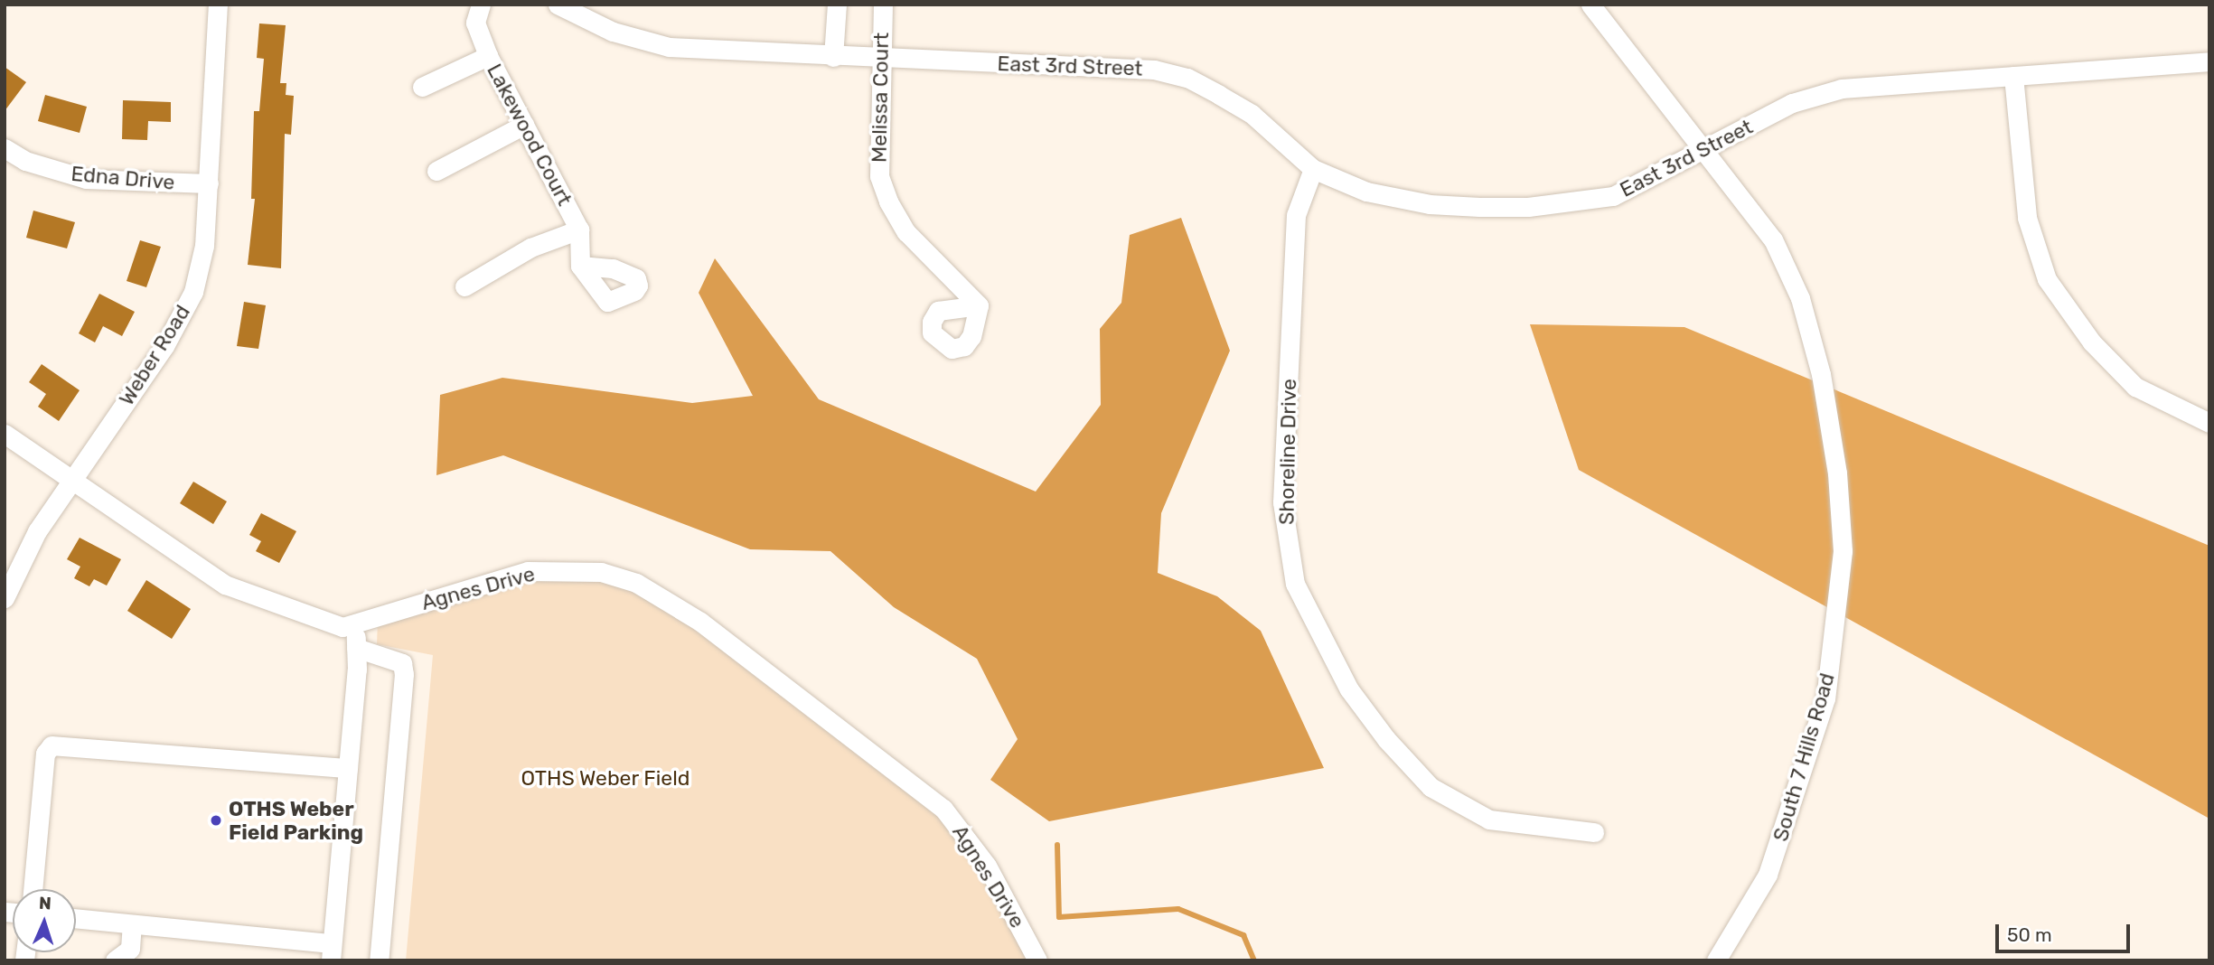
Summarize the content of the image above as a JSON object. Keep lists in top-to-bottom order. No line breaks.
{"streets":{"street":["East 3rd Street","Melissa Court","Lakewood Court","Edna Drive","Weber Road","Shoreline Drive","Agnes Drive","South 7 Hills Road"]},"crossings":[["East 3rd Street","Melissa Court"],["East 3rd Street","Shoreline Drive"],["East 3rd Street","South 7 Hills Road"],["Edna Drive","Weber Road"],["Weber Road","Agnes Drive"]],"parks":["OTHS Weber Field"],"places":["OTHS Weber Field Parking"],"scale_bar":"50 m","north":"top"}
